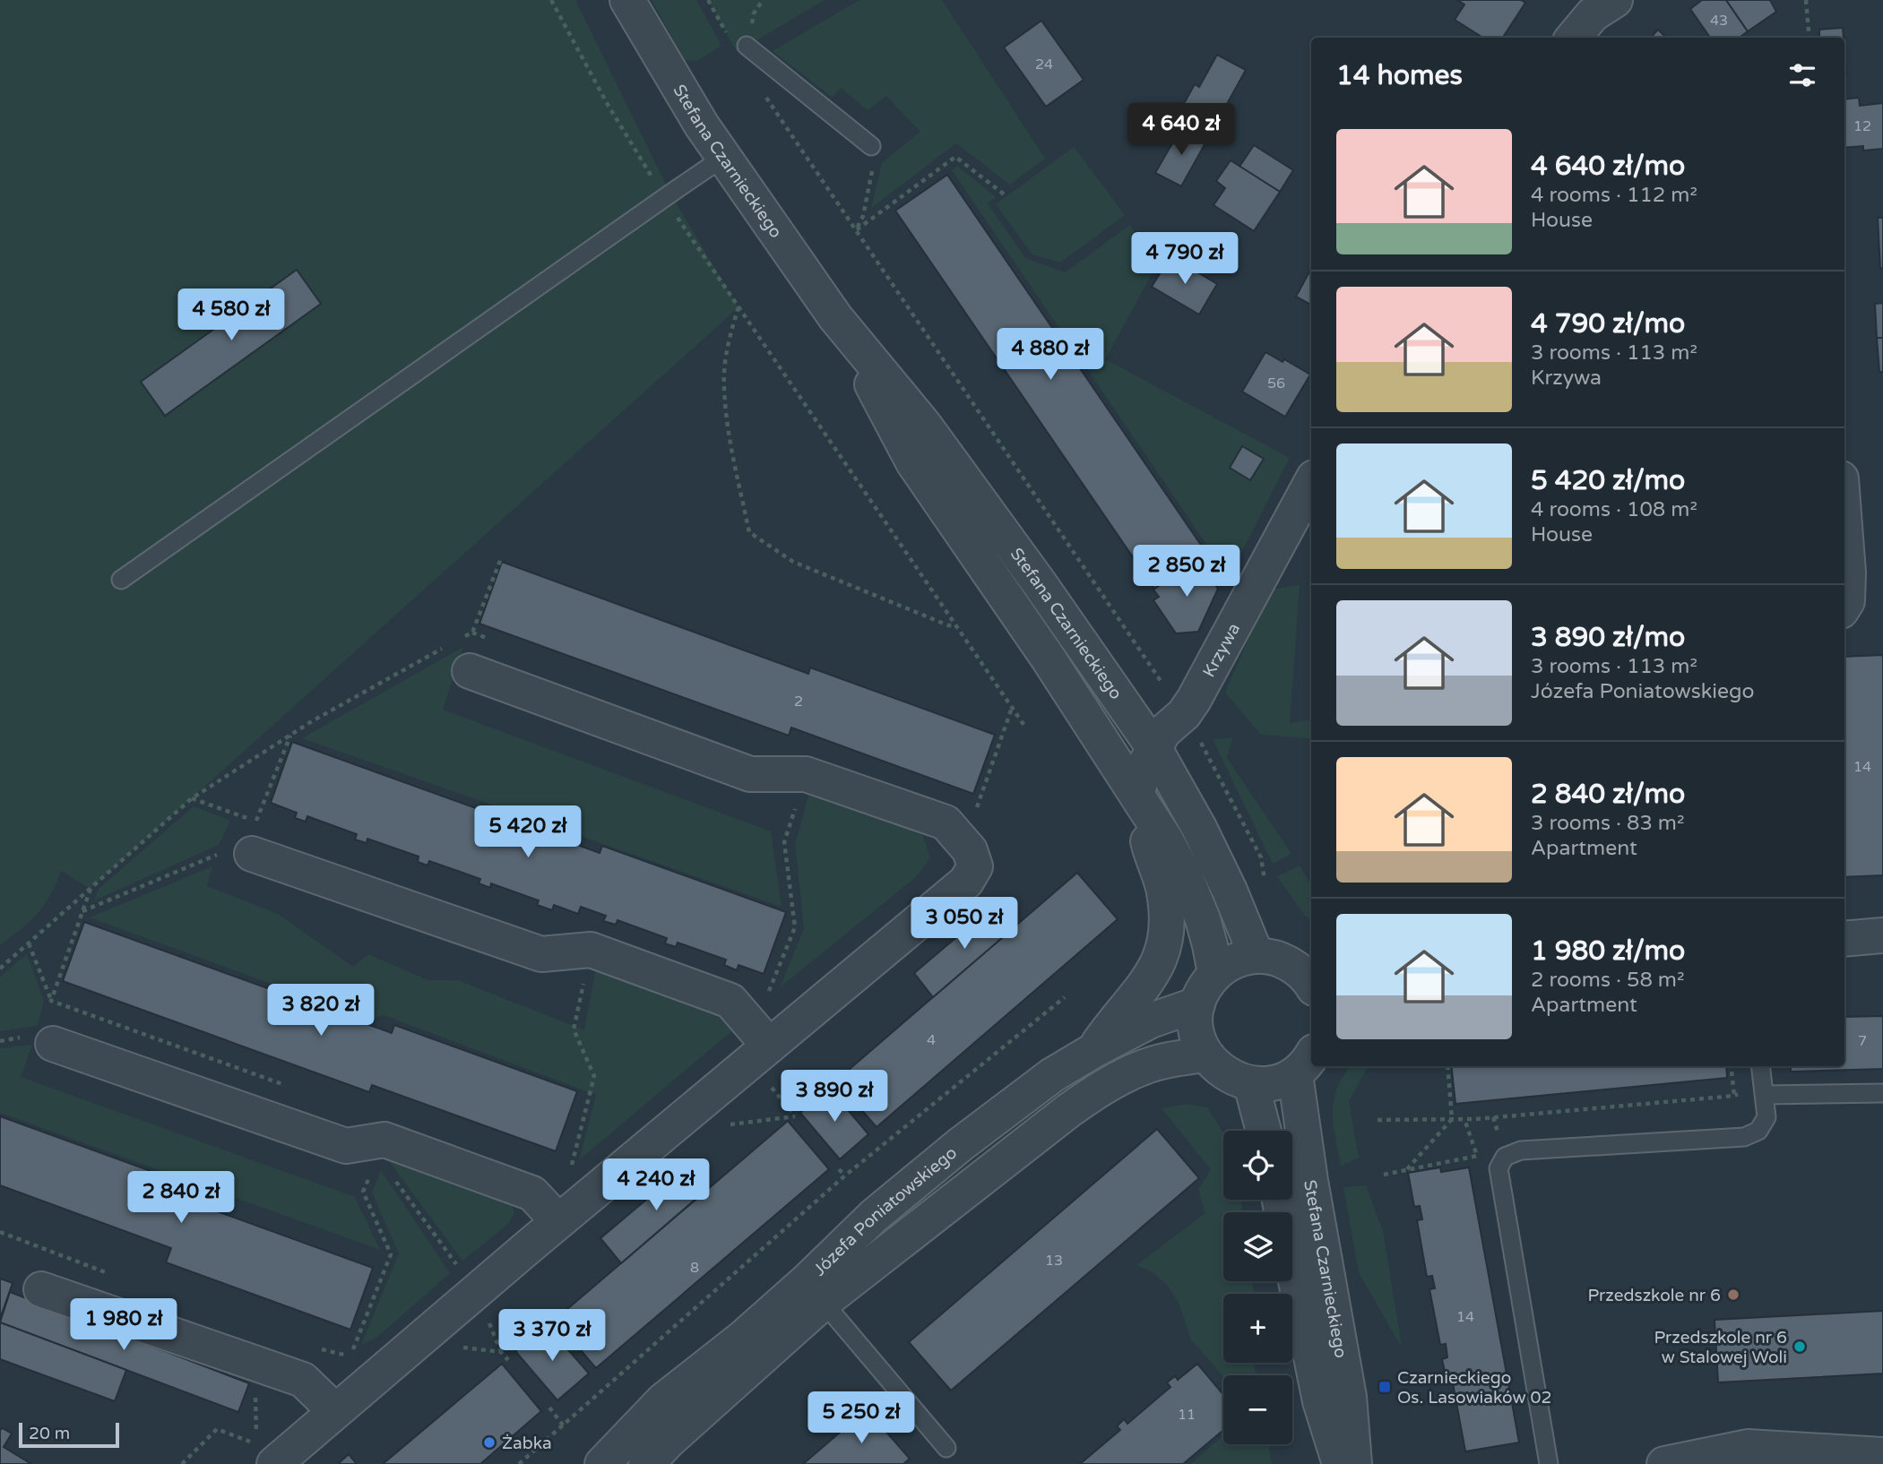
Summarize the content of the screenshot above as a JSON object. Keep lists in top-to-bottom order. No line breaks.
{"streets":{"street":["Stefana Czarnieckiego","Krzywa","Józefa Poniatowskiego"]},"crossings":[["Stefana Czarnieckiego","Krzywa"]],"places":{"other":["Przedszkole nr 6","Przedszkole nr 6 w Stalowej Woli","Żabka"],"transit":["Czarnieckiego Os. Lasowiaków 02"]},"house_numbers":["43","24","12","56","2","14","4","7","13","8","14","11"],"scale_bar":"20 m","page":{"heading":"14 homes","price":["4 640 zł","4 790 zł","4 580 zł","4 880 zł","2 850 zł","5 420 zł","3 050 zł","3 820 zł","3 890 zł","4 240 zł","2 840 zł","1 980 zł","3 370 zł","5 250 zł"],"list":[{"name":"4 640 zł/mo","note":"4 rooms · 112 m² · House"},{"name":"4 790 zł/mo","note":"3 rooms · 113 m² · Krzywa"},{"name":"5 420 zł/mo","note":"4 rooms · 108 m² · House"},{"name":"3 890 zł/mo","note":"3 rooms · 113 m² · Józefa Poniatowskiego"},{"name":"2 840 zł/mo","note":"3 rooms · 83 m² · Apartment"},{"name":"1 980 zł/mo","note":"2 rooms · 58 m² · Apartment"}],"map_buttons":["+","−"],"scale":"20 m"}}
